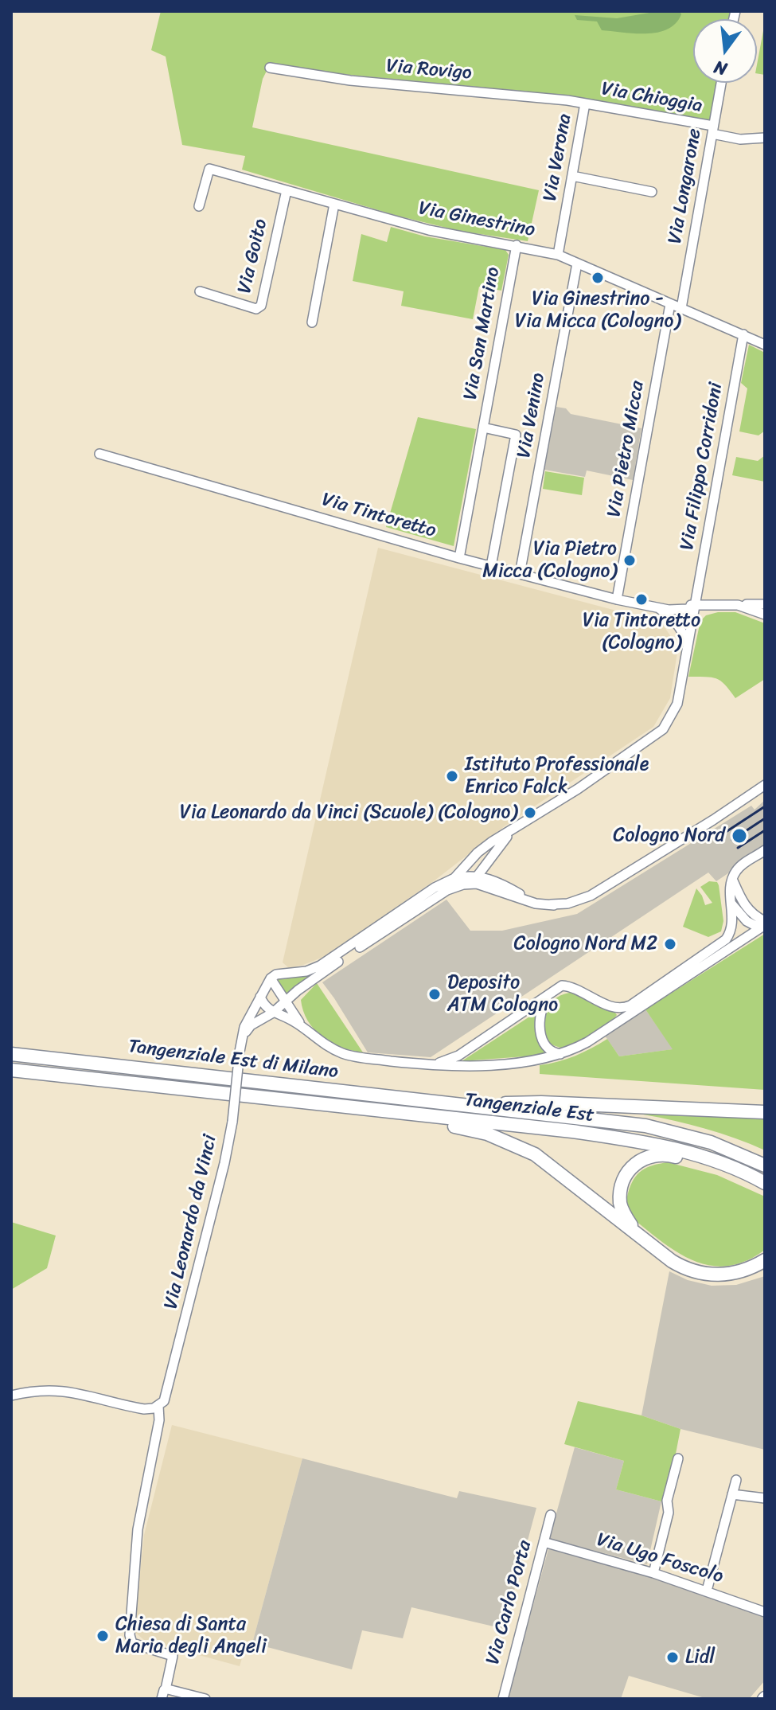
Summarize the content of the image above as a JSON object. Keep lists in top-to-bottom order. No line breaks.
{"streets":{"highway":["Tangenziale Est di Milano","Tangenziale Est"],"street":["Via Rovigo","Via Chioggia","Via Verona","Via Longarone","Via Ginestrino","Via Goito","Via San Martino","Via Venino","Via Pietro Micca","Via Filippo Corridoni","Via Tintoretto","Via Leonardo da Vinci","Via Ugo Foscolo","Via Carlo Porta"]},"crossings":[["Via Rovigo","Via Chioggia"],["Via Rovigo","Via Verona"],["Via Chioggia","Via Verona"],["Via Chioggia","Via Longarone"],["Via Verona","Via Ginestrino"],["Via Longarone","Via Ginestrino"],["Via Ginestrino","Via Goito"],["Via Ginestrino","Via San Martino"],["Via Ginestrino","Via Venino"],["Via Ginestrino","Via Pietro Micca"],["Via Ginestrino","Via Filippo Corridoni"],["Via San Martino","Via Tintoretto"],["Via Venino","Via Tintoretto"],["Via Pietro Micca","Via Tintoretto"],["Via Filippo Corridoni","Via Tintoretto"],["Tangenziale Est di Milano","Tangenziale Est"],["Via Ugo Foscolo","Via Carlo Porta"]],"places":["Via Ginestrino - Via Micca (Cologno)","Via Pietro Micca (Cologno)","Via Tintoretto (Cologno)","Istituto Professionale Enrico Falck","Via Leonardo da Vinci (Scuole) (Cologno)","Cologno Nord","Cologno Nord M2","Deposito ATM Cologno","Chiesa di Santa Maria degli Angeli","Lidl"],"north":"bottom"}
